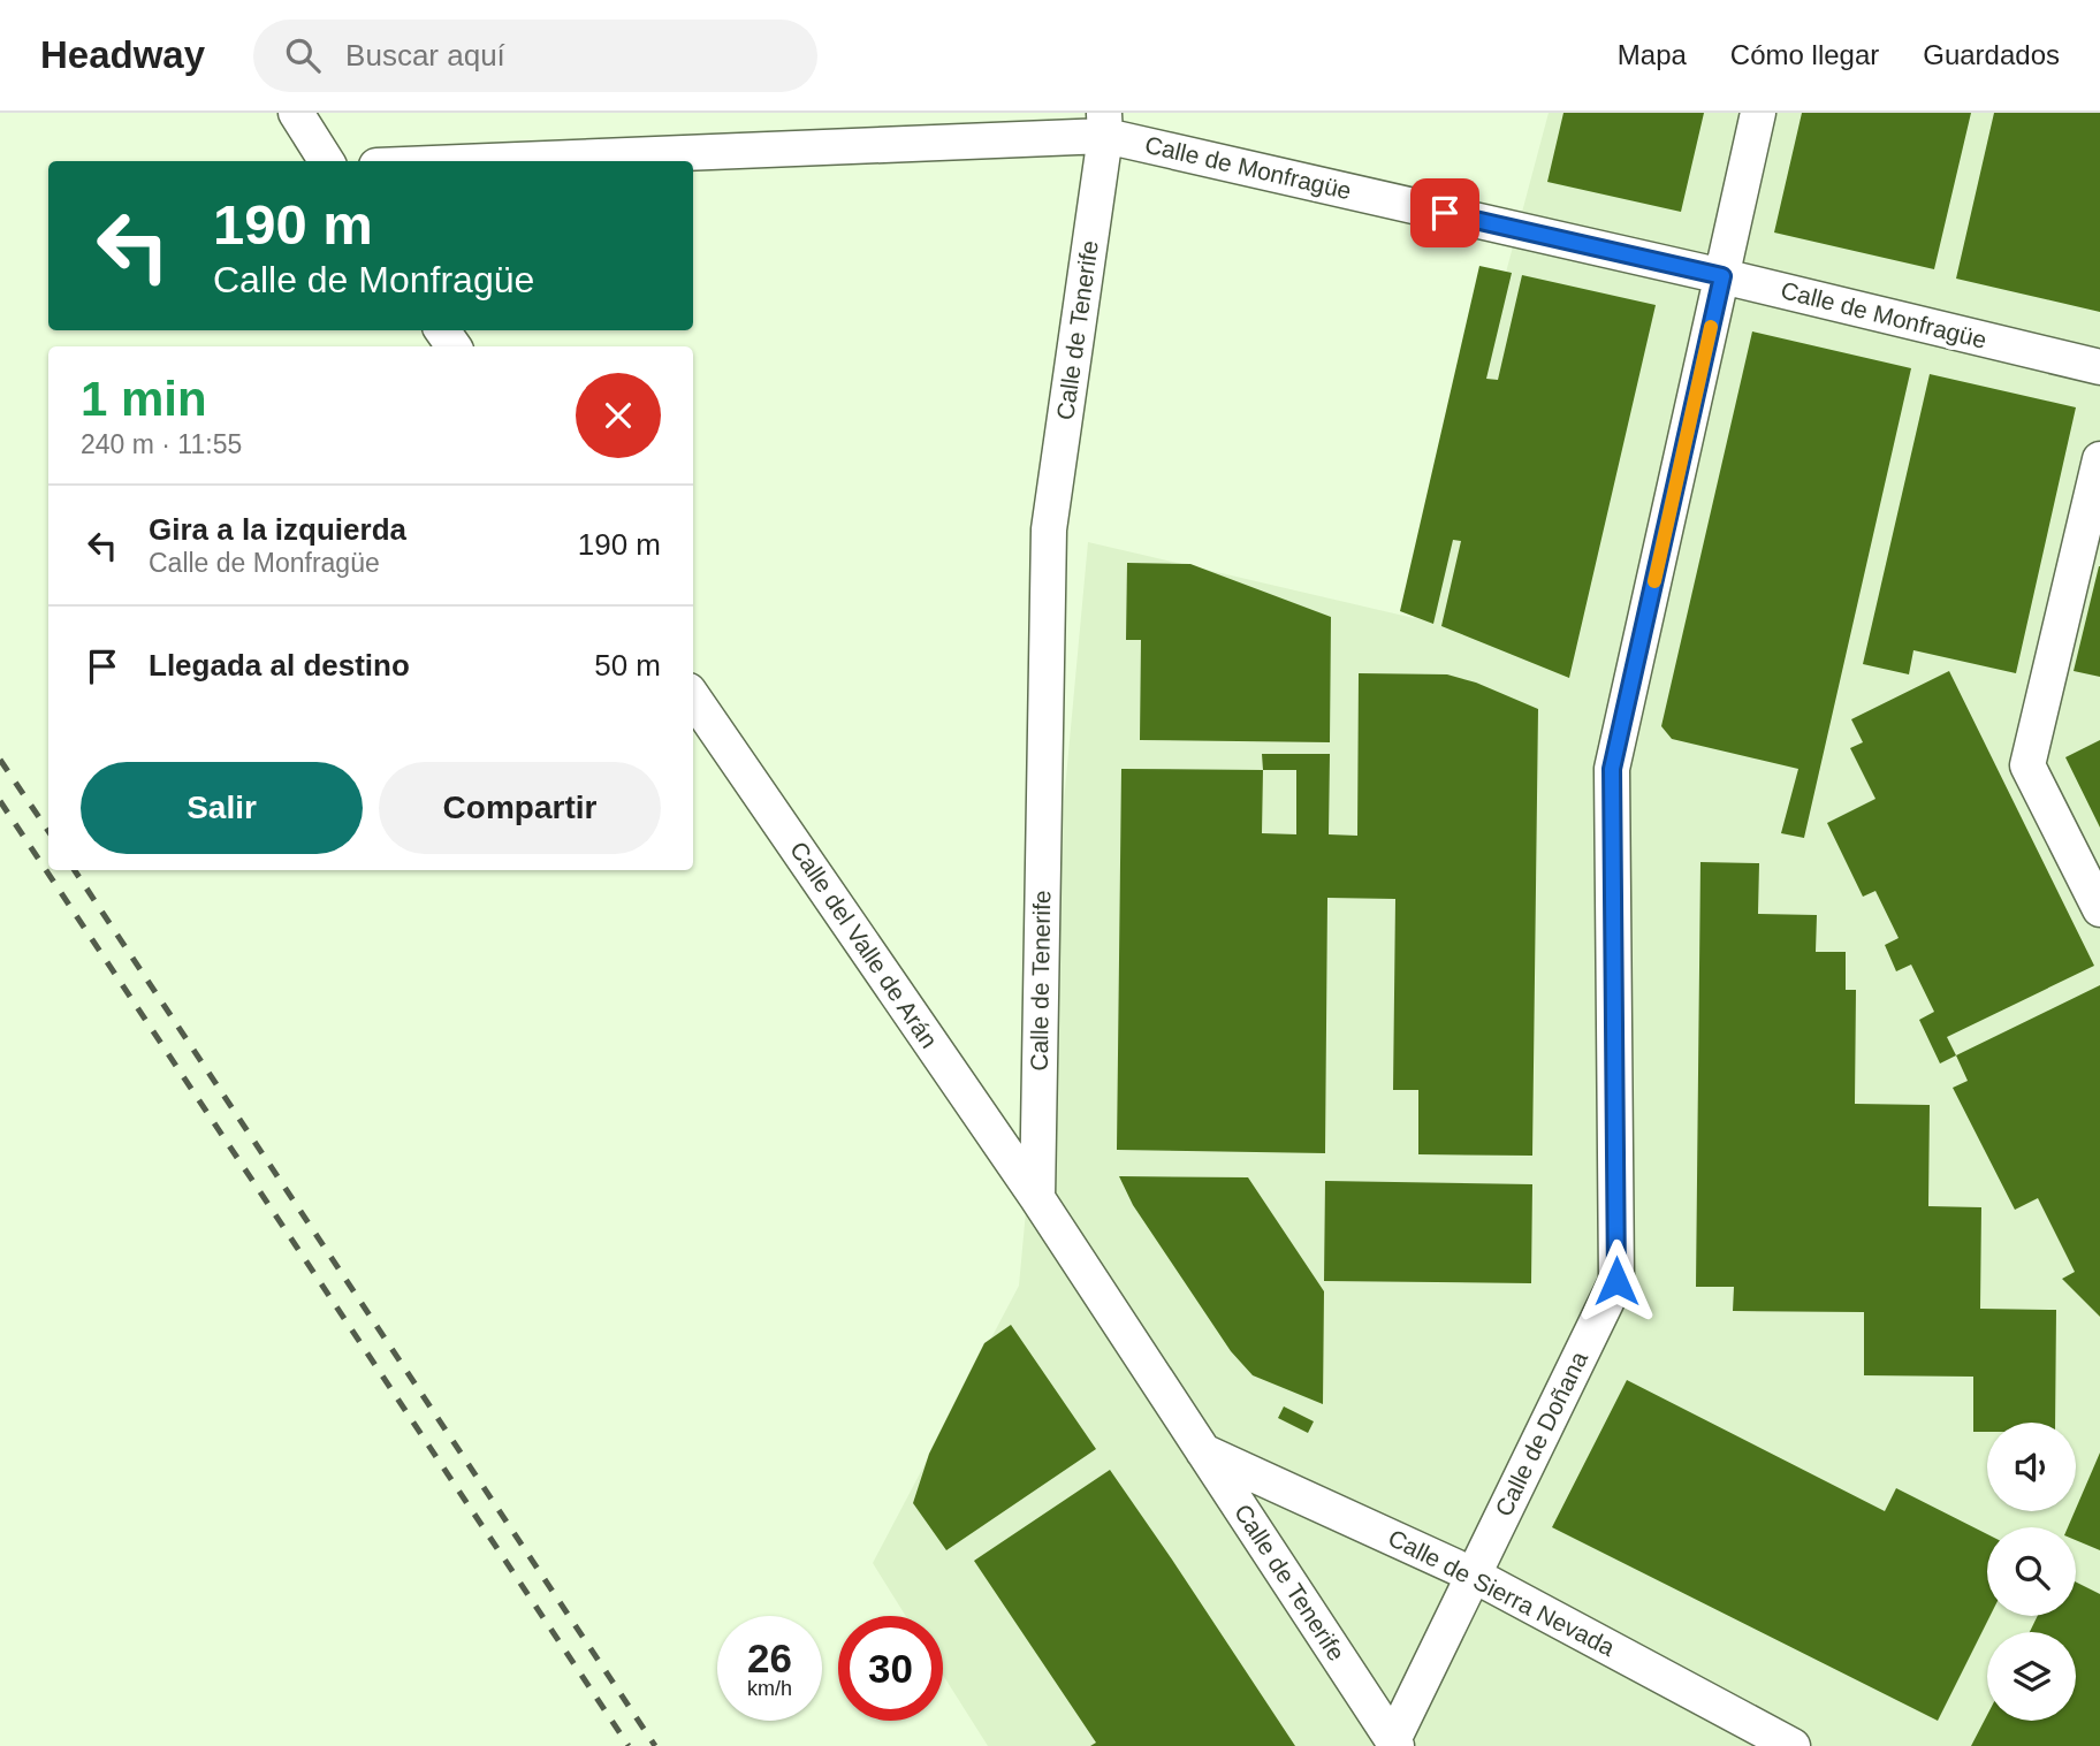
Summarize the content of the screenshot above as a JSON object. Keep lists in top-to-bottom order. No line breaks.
{"streets":{"street":["Calle de Monfragüe","Calle de Tenerife","Calle del Valle de Arán","Calle de Doñana","Calle de Sierra Nevada"]},"crossings":[["Calle de Monfragüe","Calle de Tenerife"],["Calle de Monfragüe","Calle de Doñana"],["Calle de Tenerife","Calle del Valle de Arán"],["Calle de Tenerife","Calle de Doñana"],["Calle de Tenerife","Calle de Sierra Nevada"],["Calle de Doñana","Calle de Sierra Nevada"]],"page":{"header":"Headway","search":"Buscar aquí","nav":["Mapa","Cómo llegar","Guardados"],"turn":["190 m","Calle de Monfragüe"],"heading":["1 min","240 m · 11:55"],"list":[{"name":"Gira a la izquierda","note":"Calle de Monfragüe","value":"190 m"},{"name":"Llegada al destino","value":"50 m"}],"buttons":["Salir","Compartir"],"speed":"26 km/h","limit":"30"}}
